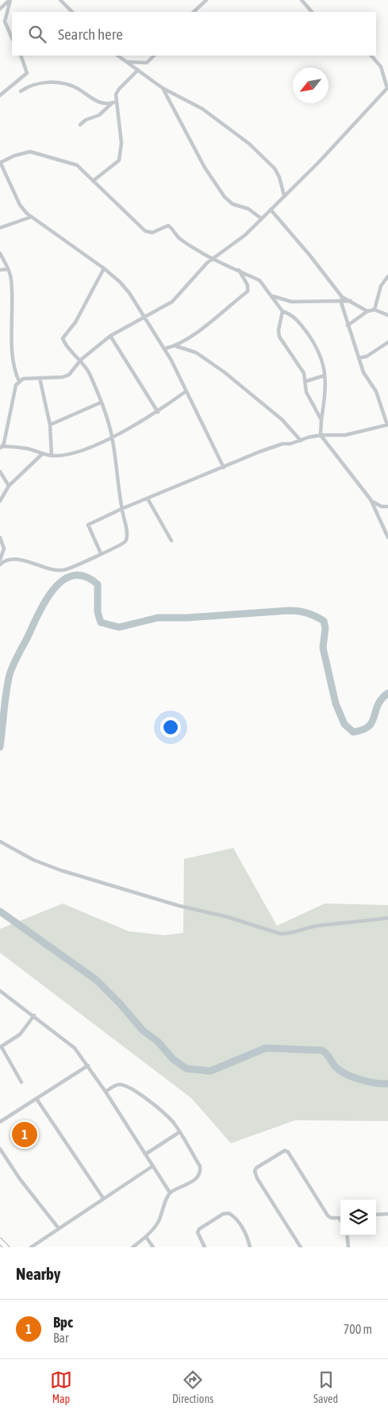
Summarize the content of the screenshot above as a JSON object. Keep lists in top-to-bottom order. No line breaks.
{"north":"bottom left","page":{"search":"Search here","pins":"1","heading":"Nearby","list":[{"mark":"1","name":"Bpc","note":"Bar","value":"700 m"}],"nav":["Map","Directions","Saved"]}}
